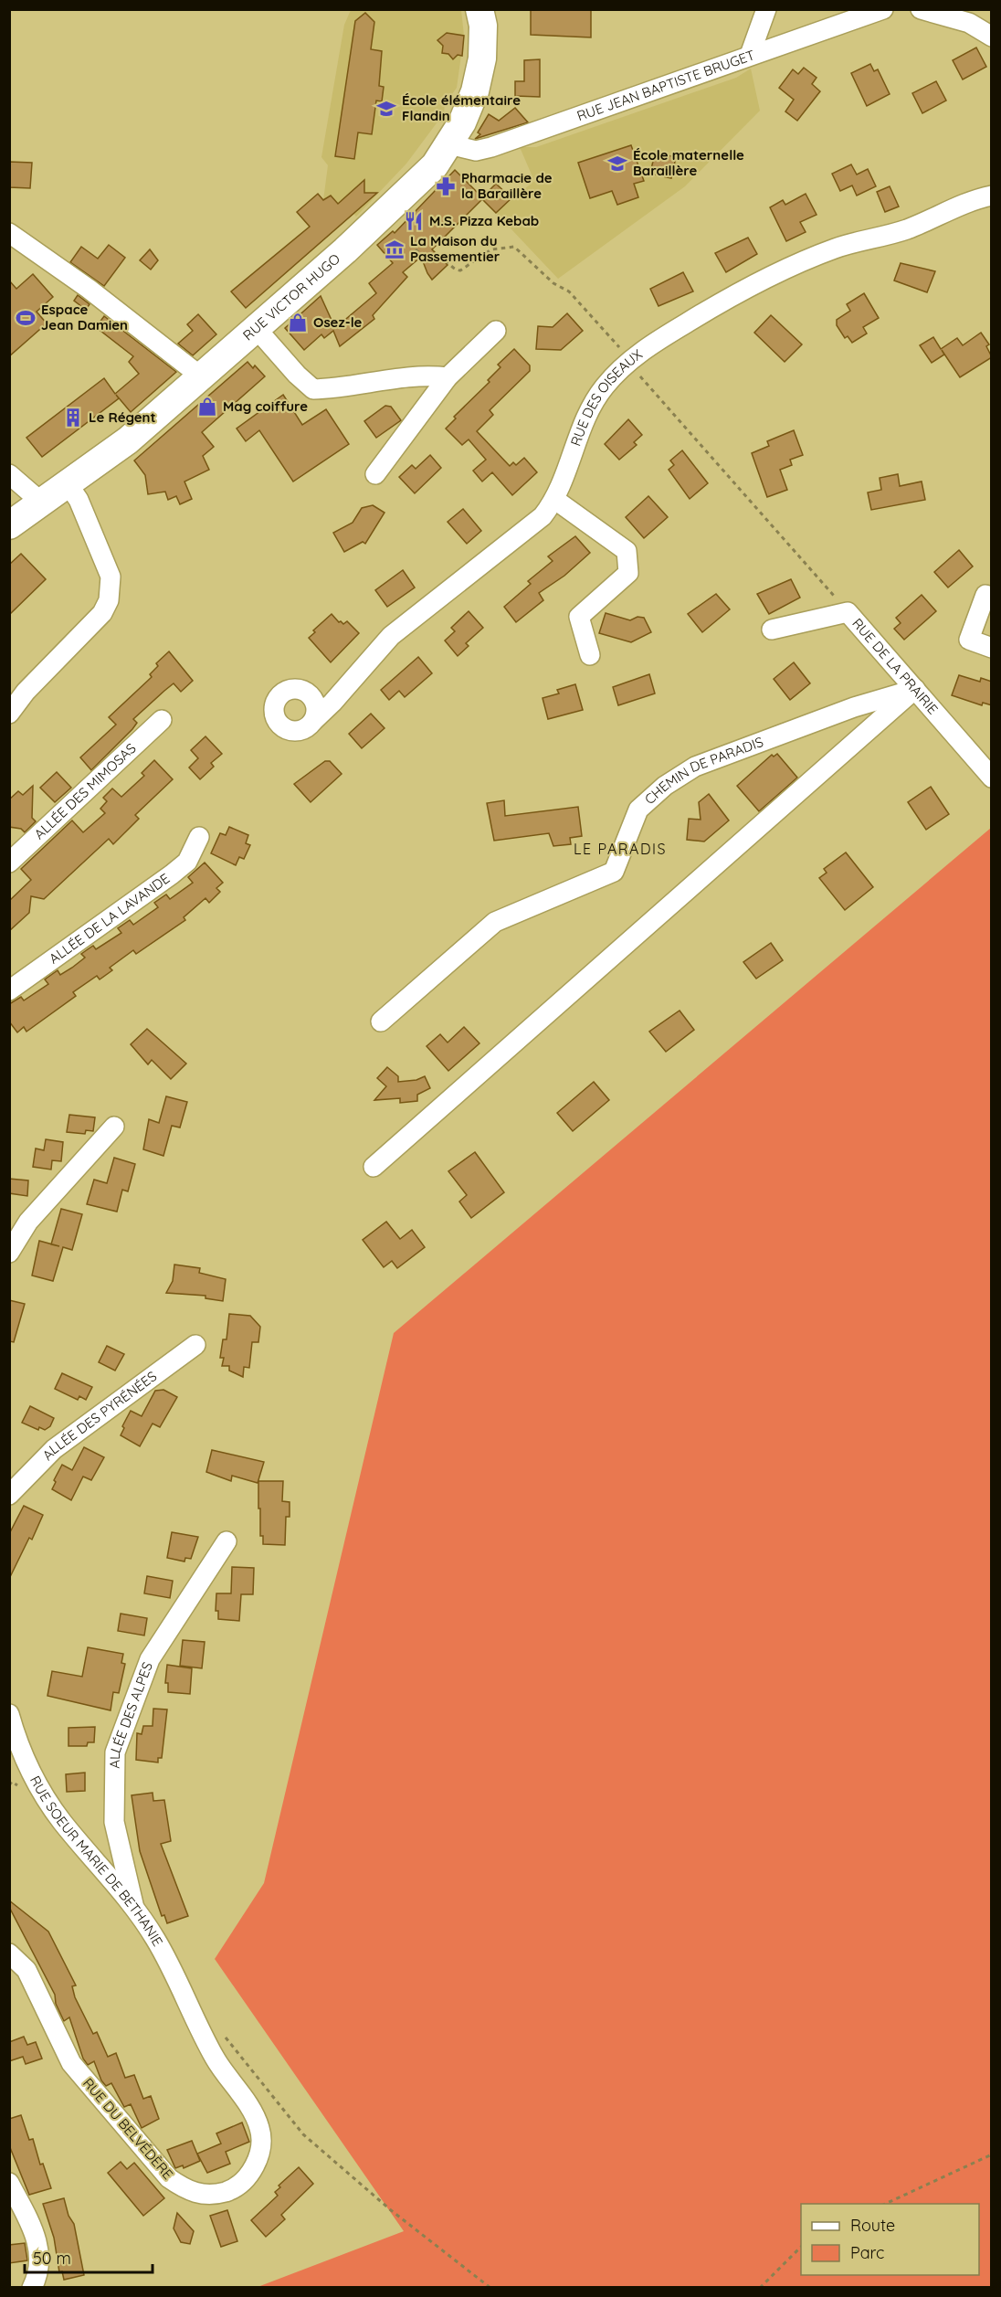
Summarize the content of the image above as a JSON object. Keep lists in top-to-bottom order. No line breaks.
{"streets":{"main road":["RUE VICTOR HUGO"],"street":["RUE JEAN BAPTISTE BRUGET","RUE DES OISEAUX","RUE DE LA PRAIRIE","CHEMIN DE PARADIS","ALLÉE DES MIMOSAS","ALLÉE DE LA LAVANDE","ALLÉE DES PYRÉNÉES","ALLÉE DES ALPES","RUE SOEUR MARIE DE BETHANIE","RUE DU BELVÉDÈRE"]},"crossings":[["RUE JEAN BAPTISTE BRUGET","RUE VICTOR HUGO"],["RUE DE LA PRAIRIE","CHEMIN DE PARADIS"],["ALLÉE DES ALPES","RUE SOEUR MARIE DE BETHANIE"],["RUE SOEUR MARIE DE BETHANIE","RUE DU BELVÉDÈRE"]],"districts":["LE PARADIS"],"places":{"school or university":["École élémentaire Flandin","École maternelle Baraillère"],"pharmacy":["Pharmacie de la Baraillère"],"restaurant":["M.S. Pizza Kebab"],"museum":["La Maison du Passementier"],"sports":["Espace Jean Damien"],"shop":["Osez-le","Mag coiffure"],"building":["Le Régent"]},"legend":["Route","Parc"],"scale_bar":"50 m"}
